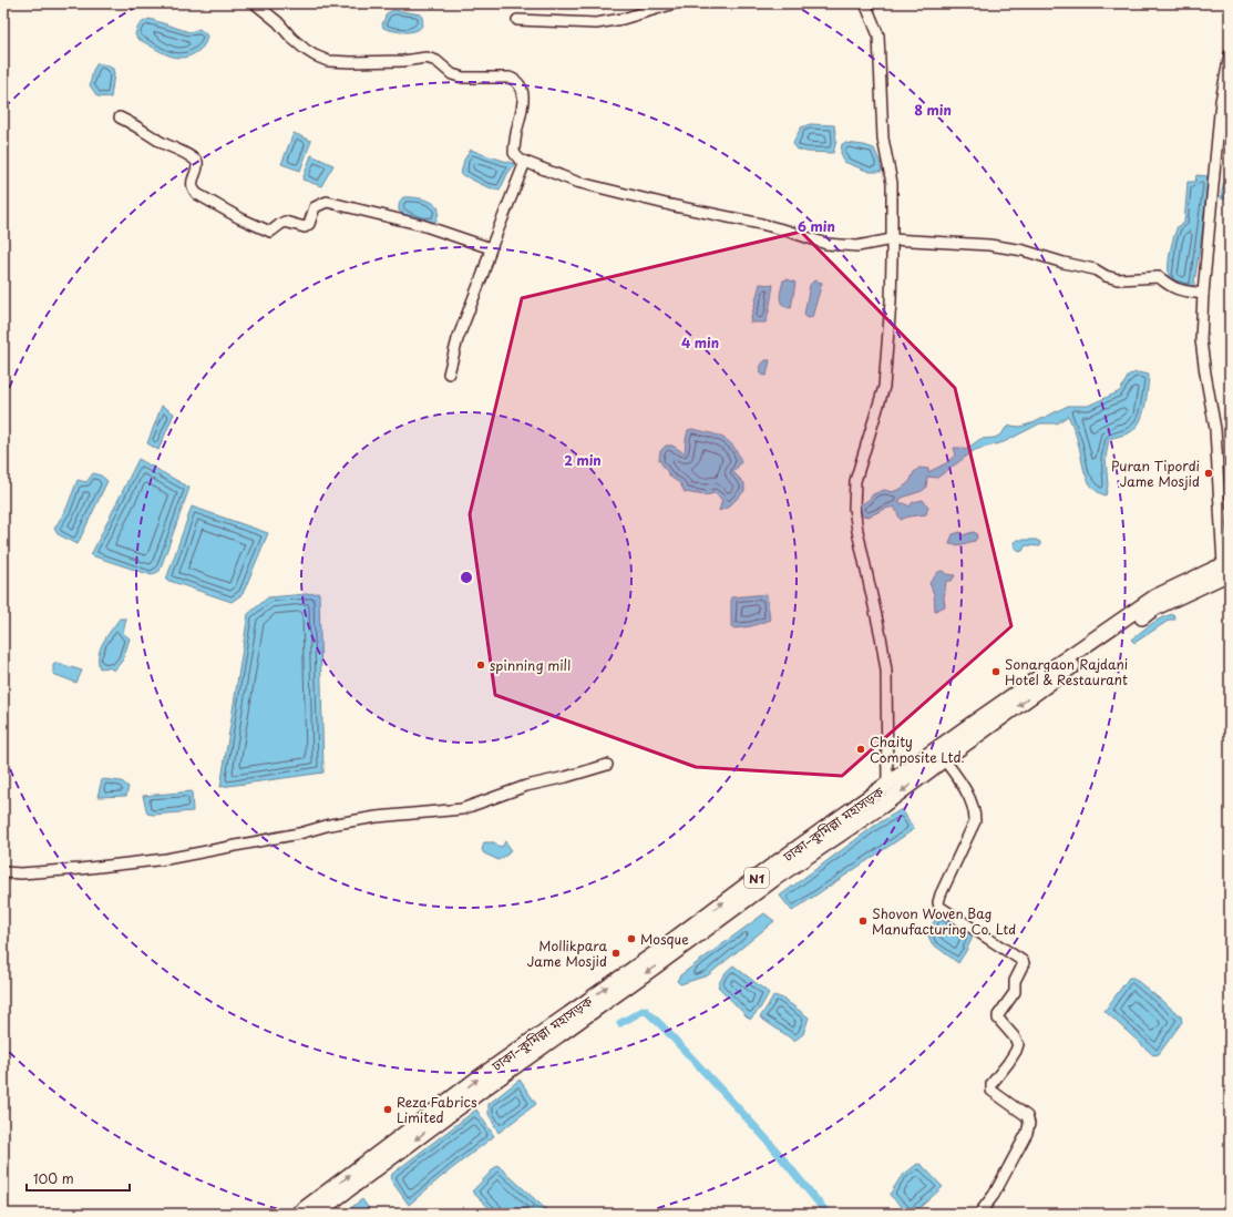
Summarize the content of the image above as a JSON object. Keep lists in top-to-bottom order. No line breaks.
{"streets":{"highway":["ঢাকা–কুমিল্লা মহাসড়ক","N1"]},"places":["Puran Tipordi Jame Mosjid","spinning mill","Sonargaon Rajdani Hotel & Restaurant","Chaity Composite Ltd.","Shovon Woven Bag Manufacturing Co. Ltd","Mosque","Mollikpara Jame Mosjid","Reza Fabrics Limited"],"scale_bar":"100 m","rings":["8 min","6 min","4 min","2 min"]}
